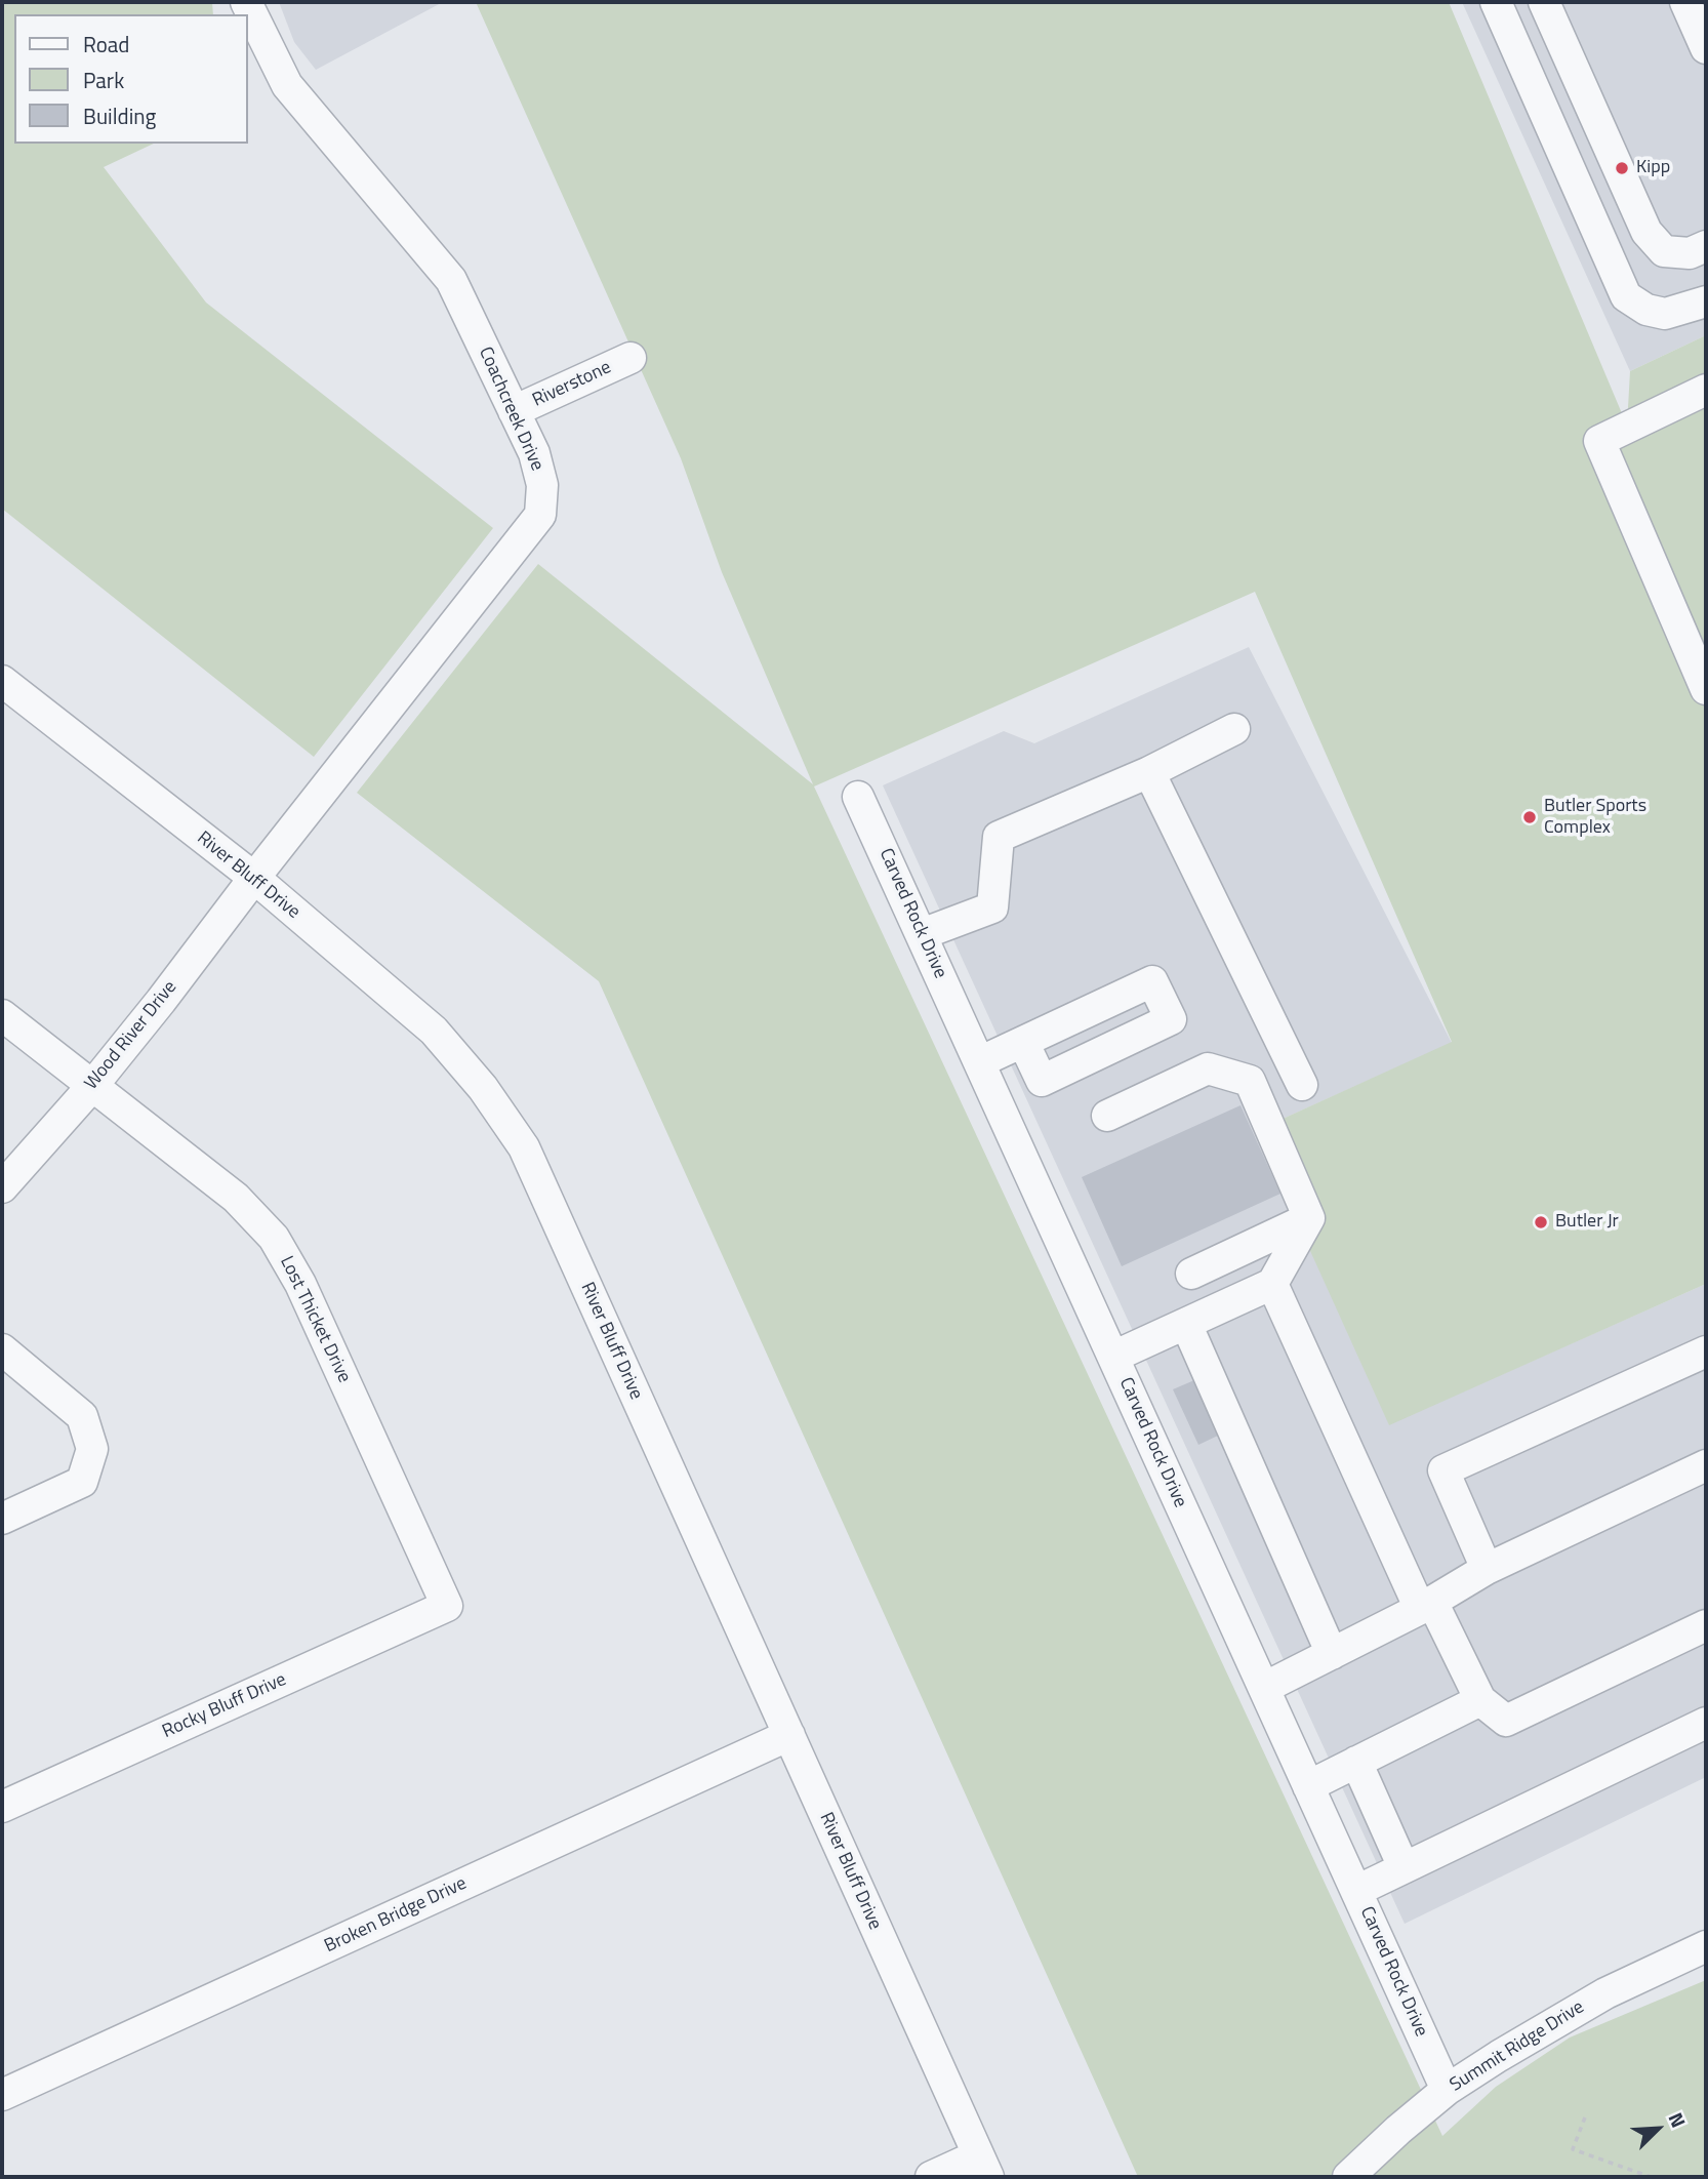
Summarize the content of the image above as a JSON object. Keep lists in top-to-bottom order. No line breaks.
{"streets":{"street":["Riverstone","Coachcreek Drive","River Bluff Drive","Carved Rock Drive","Wood River Drive","Lost Thicket Drive","Rocky Bluff Drive","Broken Bridge Drive","Summit Ridge Drive"]},"crossings":[["Riverstone","Coachcreek Drive"],["Coachcreek Drive","River Bluff Drive"],["Coachcreek Drive","Wood River Drive"],["River Bluff Drive","Wood River Drive"],["River Bluff Drive","Broken Bridge Drive"],["Carved Rock Drive","Summit Ridge Drive"],["Wood River Drive","Lost Thicket Drive"],["Lost Thicket Drive","Rocky Bluff Drive"]],"places":["Kipp","Butler Sports Complex","Butler Jr"],"legend":["Road","Park","Building"],"north":"top right"}
